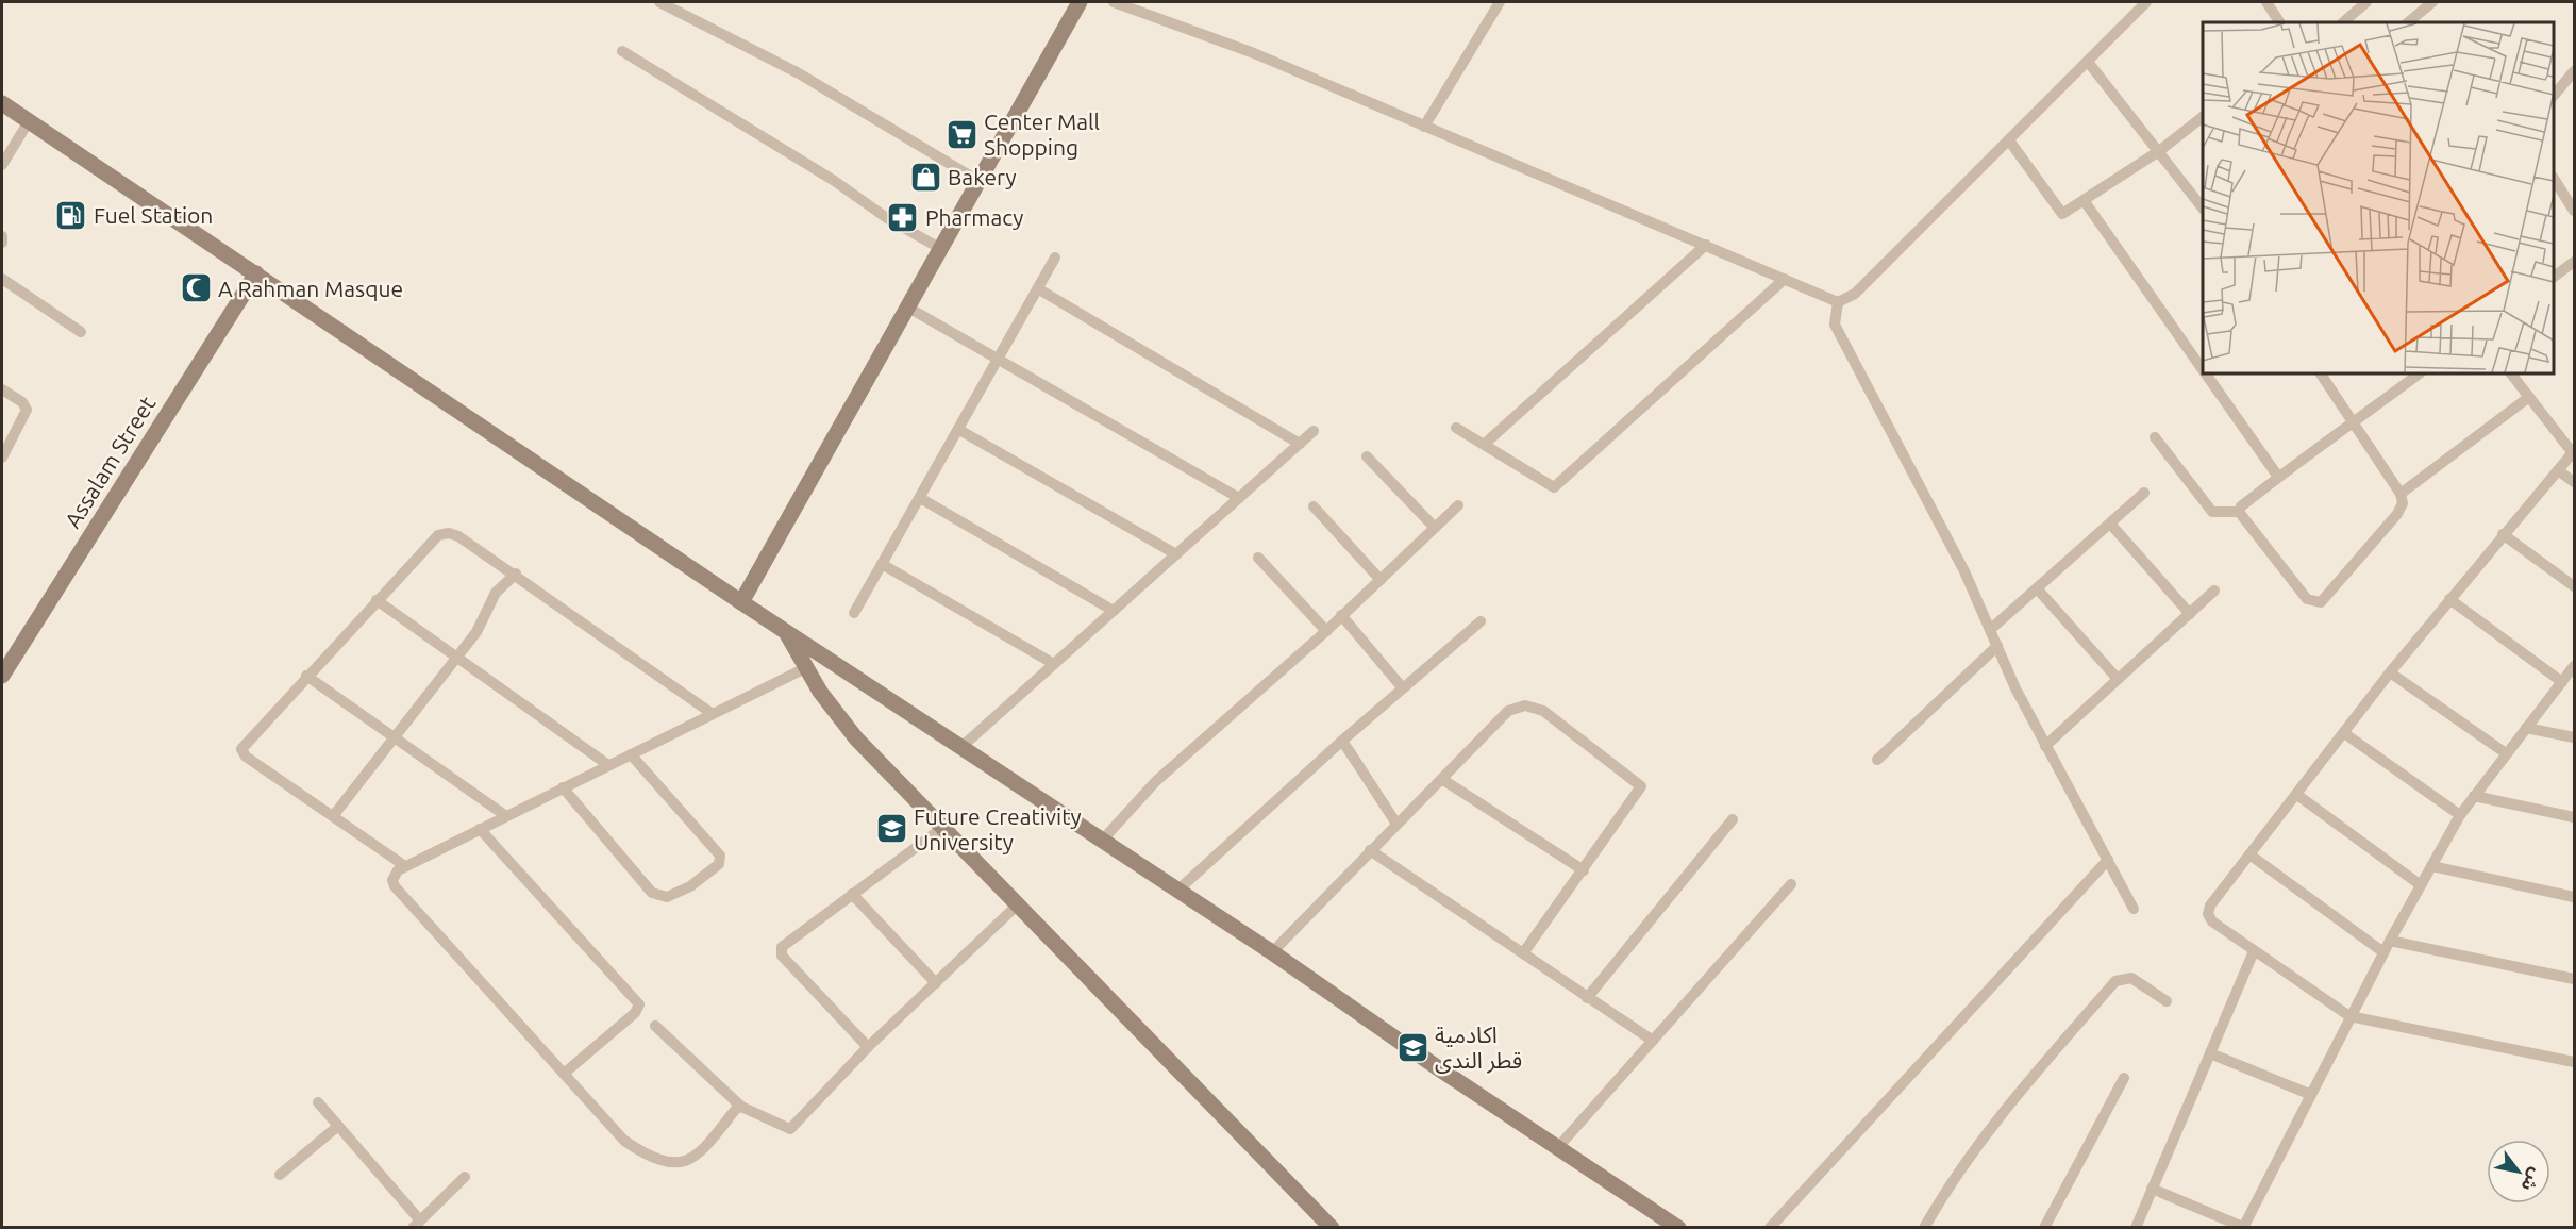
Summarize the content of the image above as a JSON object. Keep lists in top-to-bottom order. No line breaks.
{"streets":{"main road":["Assalam Street"]},"places":{"supermarket":["Center Mall Shopping"],"shop":["Bakery"],"fuel station":["Fuel Station"],"pharmacy":["Pharmacy"],"mosque":["A Rahman Masque"],"school or university":["Future Creativity University","اكادمية قطر الندى"]},"north":"bottom right"}
